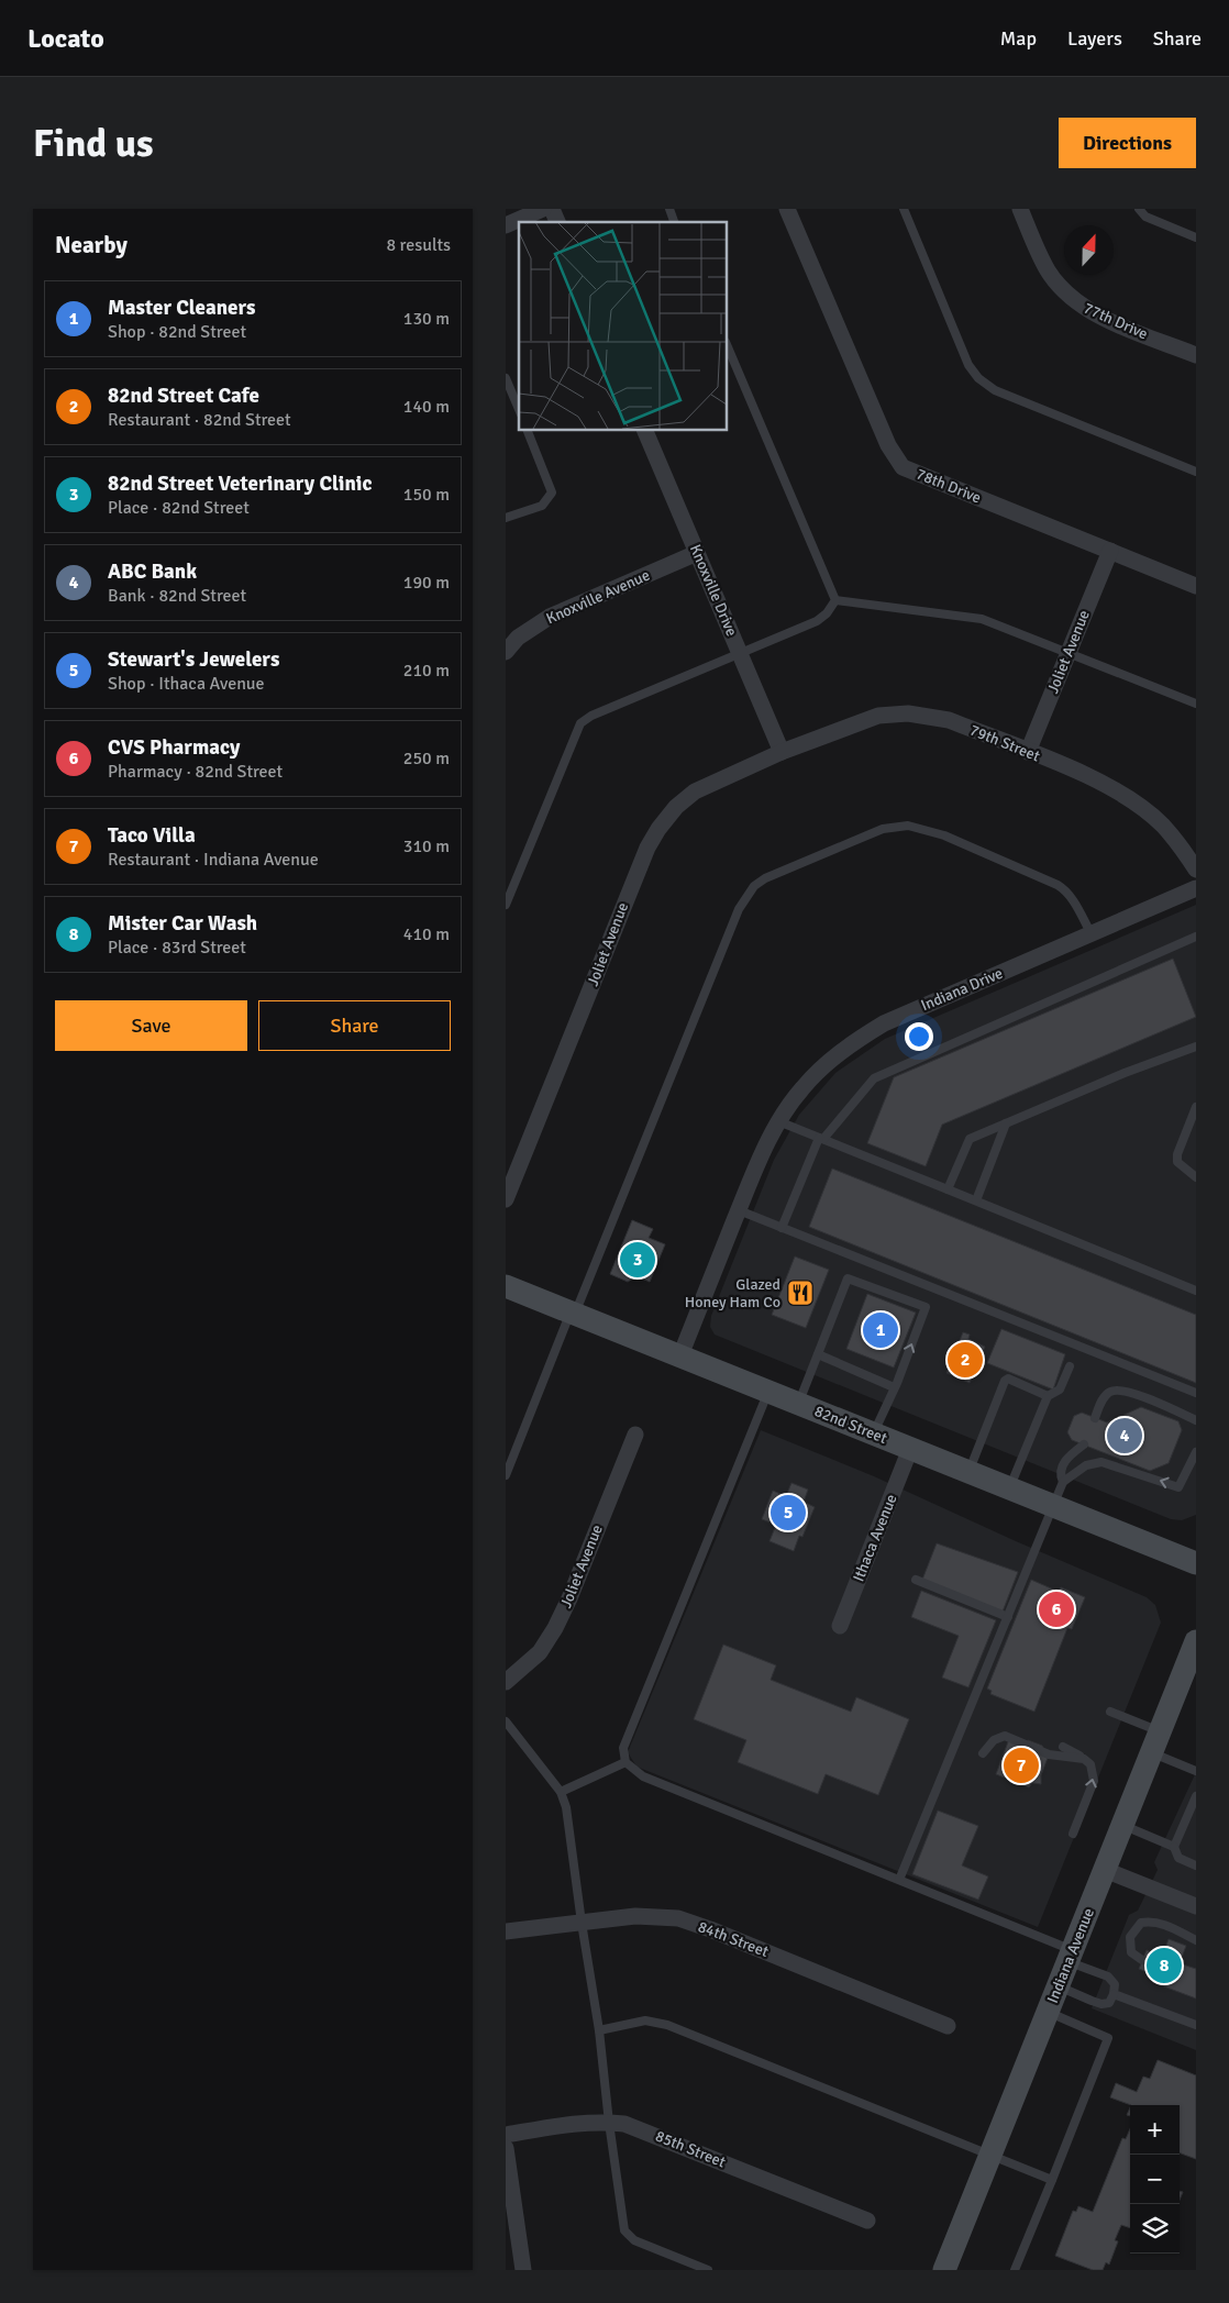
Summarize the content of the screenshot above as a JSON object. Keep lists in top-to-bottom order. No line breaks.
{"streets":{"main road":["82nd Street","Indiana Avenue"],"street":["77th Drive","78th Drive","Knoxville Drive","Knoxville Avenue","Joliet Avenue","79th Street","Indiana Drive","Ithaca Avenue","84th Street","85th Street"]},"crossings":[["78th Drive","Joliet Avenue"],["Knoxville Drive","Knoxville Avenue"],["Knoxville Drive","Joliet Avenue"],["Knoxville Drive","79th Street"],["Joliet Avenue","79th Street"],["Indiana Drive","82nd Street"],["82nd Street","Ithaca Avenue"]],"places":{"restaurant":["Glazed Honey Ham Co"]},"north":"top","page":{"header":"Locato","nav":["Map","Layers","Share"],"buttons":["Directions",["Save","Share"]],"title":"Find us","heading":["Nearby","8 results"],"list":[{"mark":"1","name":"Master Cleaners","note":"Shop · 82nd Street","value":"130 m"},{"mark":"2","name":"82nd Street Cafe","note":"Restaurant · 82nd Street","value":"140 m"},{"mark":"3","name":"82nd Street Veterinary Clinic","note":"Place · 82nd Street","value":"150 m"},{"mark":"4","name":"ABC Bank","note":"Bank · 82nd Street","value":"190 m"},{"mark":"5","name":"Stewart's Jewelers","note":"Shop · Ithaca Avenue","value":"210 m"},{"mark":"6","name":"CVS Pharmacy","note":"Pharmacy · 82nd Street","value":"250 m"},{"mark":"7","name":"Taco Villa","note":"Restaurant · Indiana Avenue","value":"310 m"},{"mark":"8","name":"Mister Car Wash","note":"Place · 83rd Street","value":"410 m"}],"pins":["3","1","2","4","5","6","7","8"],"map_buttons":["+","−"]}}
